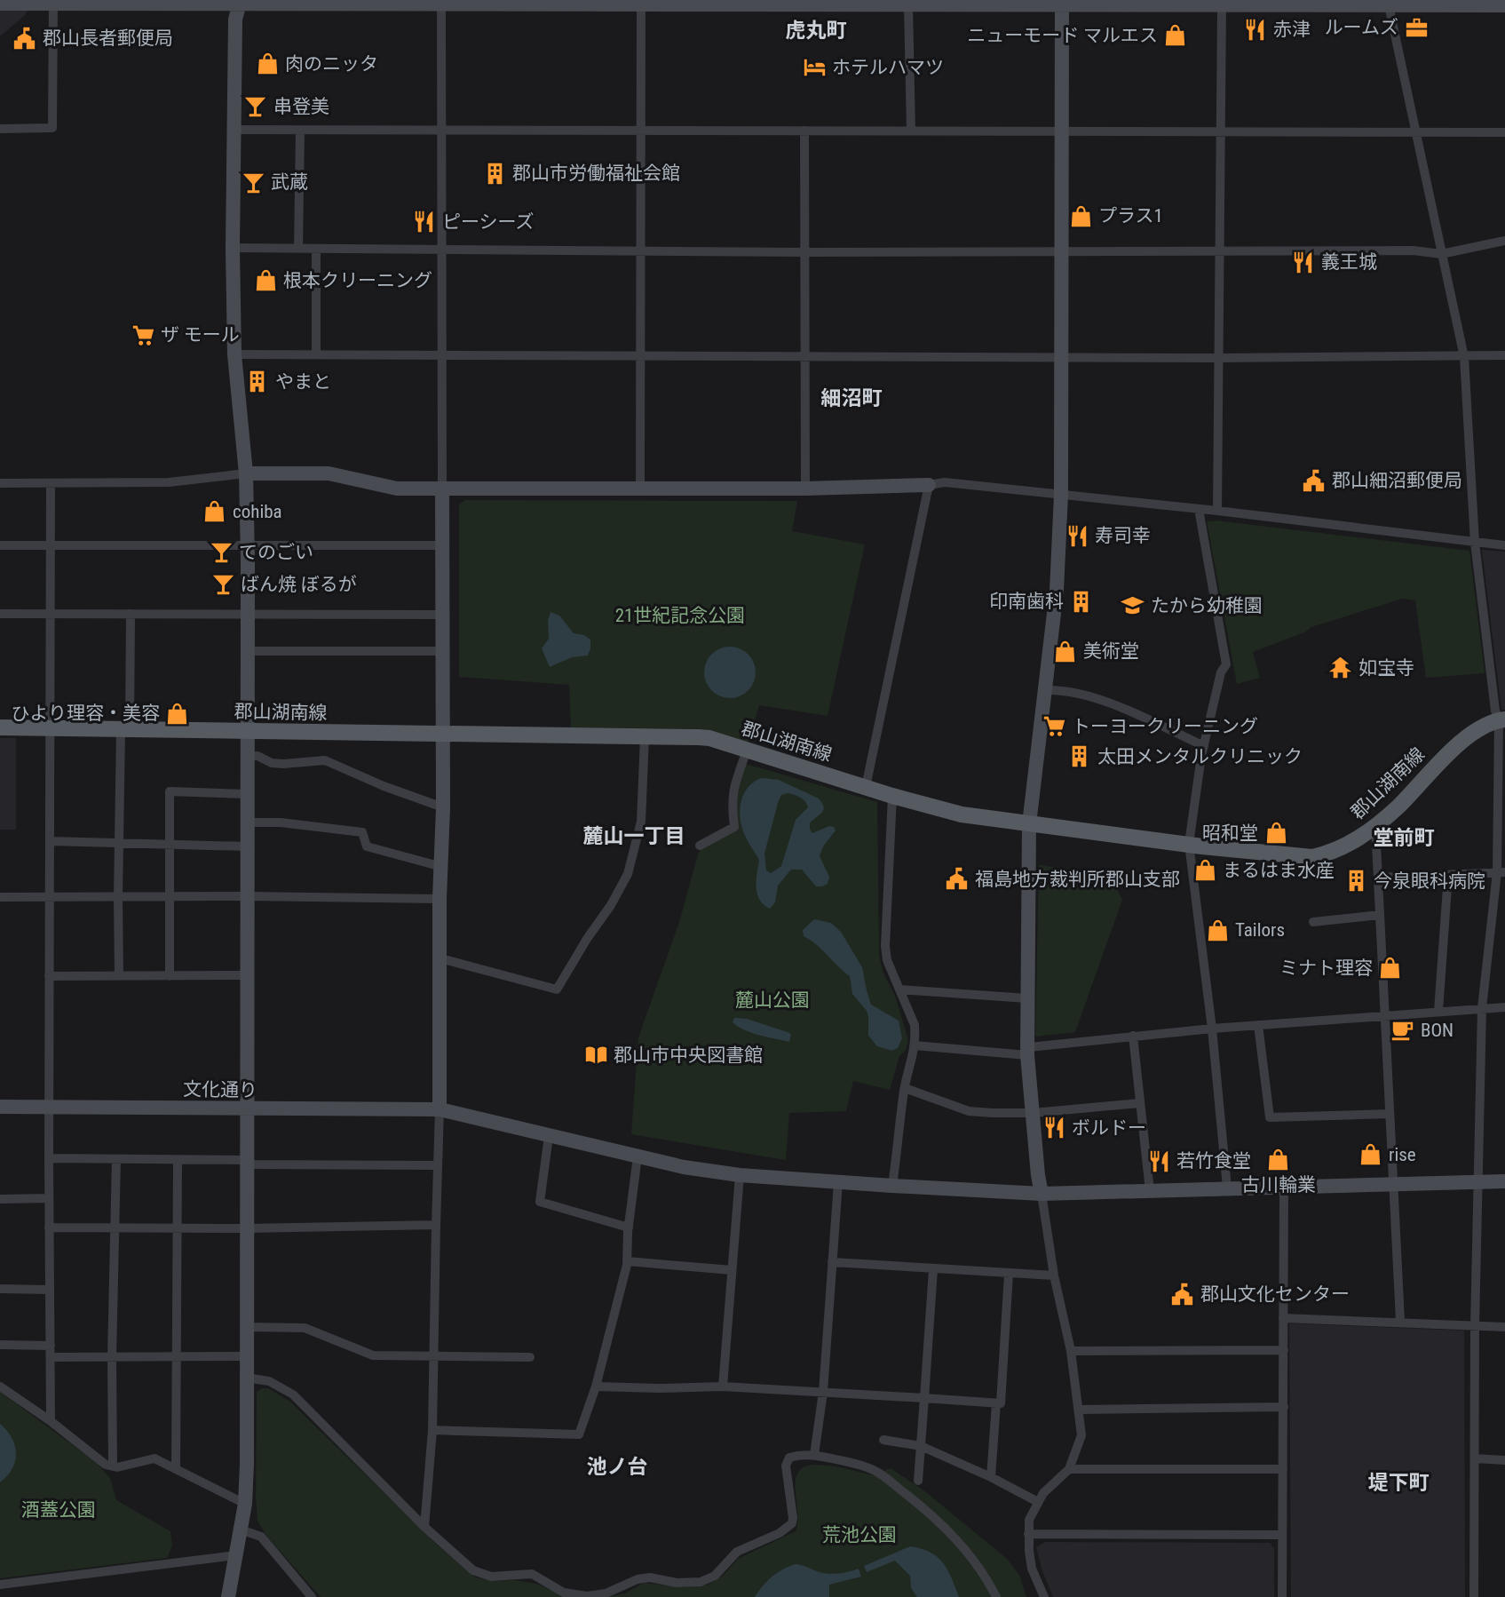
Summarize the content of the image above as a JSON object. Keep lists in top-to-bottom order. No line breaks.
{"streets":{"main road":["郡山湖南線"],"street":["文化通り"]},"districts":["虎丸町","細沼町","麓山一丁目","堂前町","池ノ台","堤下町"],"parks":["21世紀記念公園","麓山公園","酒蓋公園","荒池公園"],"places":{"office":["ルームズ"],"restaurant":["赤津","ピーシーズ","義王城","寿司幸","ボルドー","若竹食堂"],"shop":["ニューモード マルエス","肉のニッタ","プラス1","根本クリーニング","cohiba","美術堂","ひより理容・美容","昭和堂","まるはま水産","Tailors","ミナト理容","rise","古川輪業"],"public building":["郡山長者郵便局","郡山細沼郵便局","福島地方裁判所郡山支部","郡山文化センター"],"hotel":["ホテルハマツ"],"bar":["串登美","武蔵","てのごい","ばん焼 ぼるが"],"building":["郡山市労働福祉会館","やまと","印南歯科","太田メンタルクリニック","今泉眼科病院"],"supermarket":["ザ モール","トーヨークリーニング"],"school or university":["たから幼稚園"],"temple":["如宝寺"],"cafe":["BON"],"library":["郡山市中央図書館"]}}
